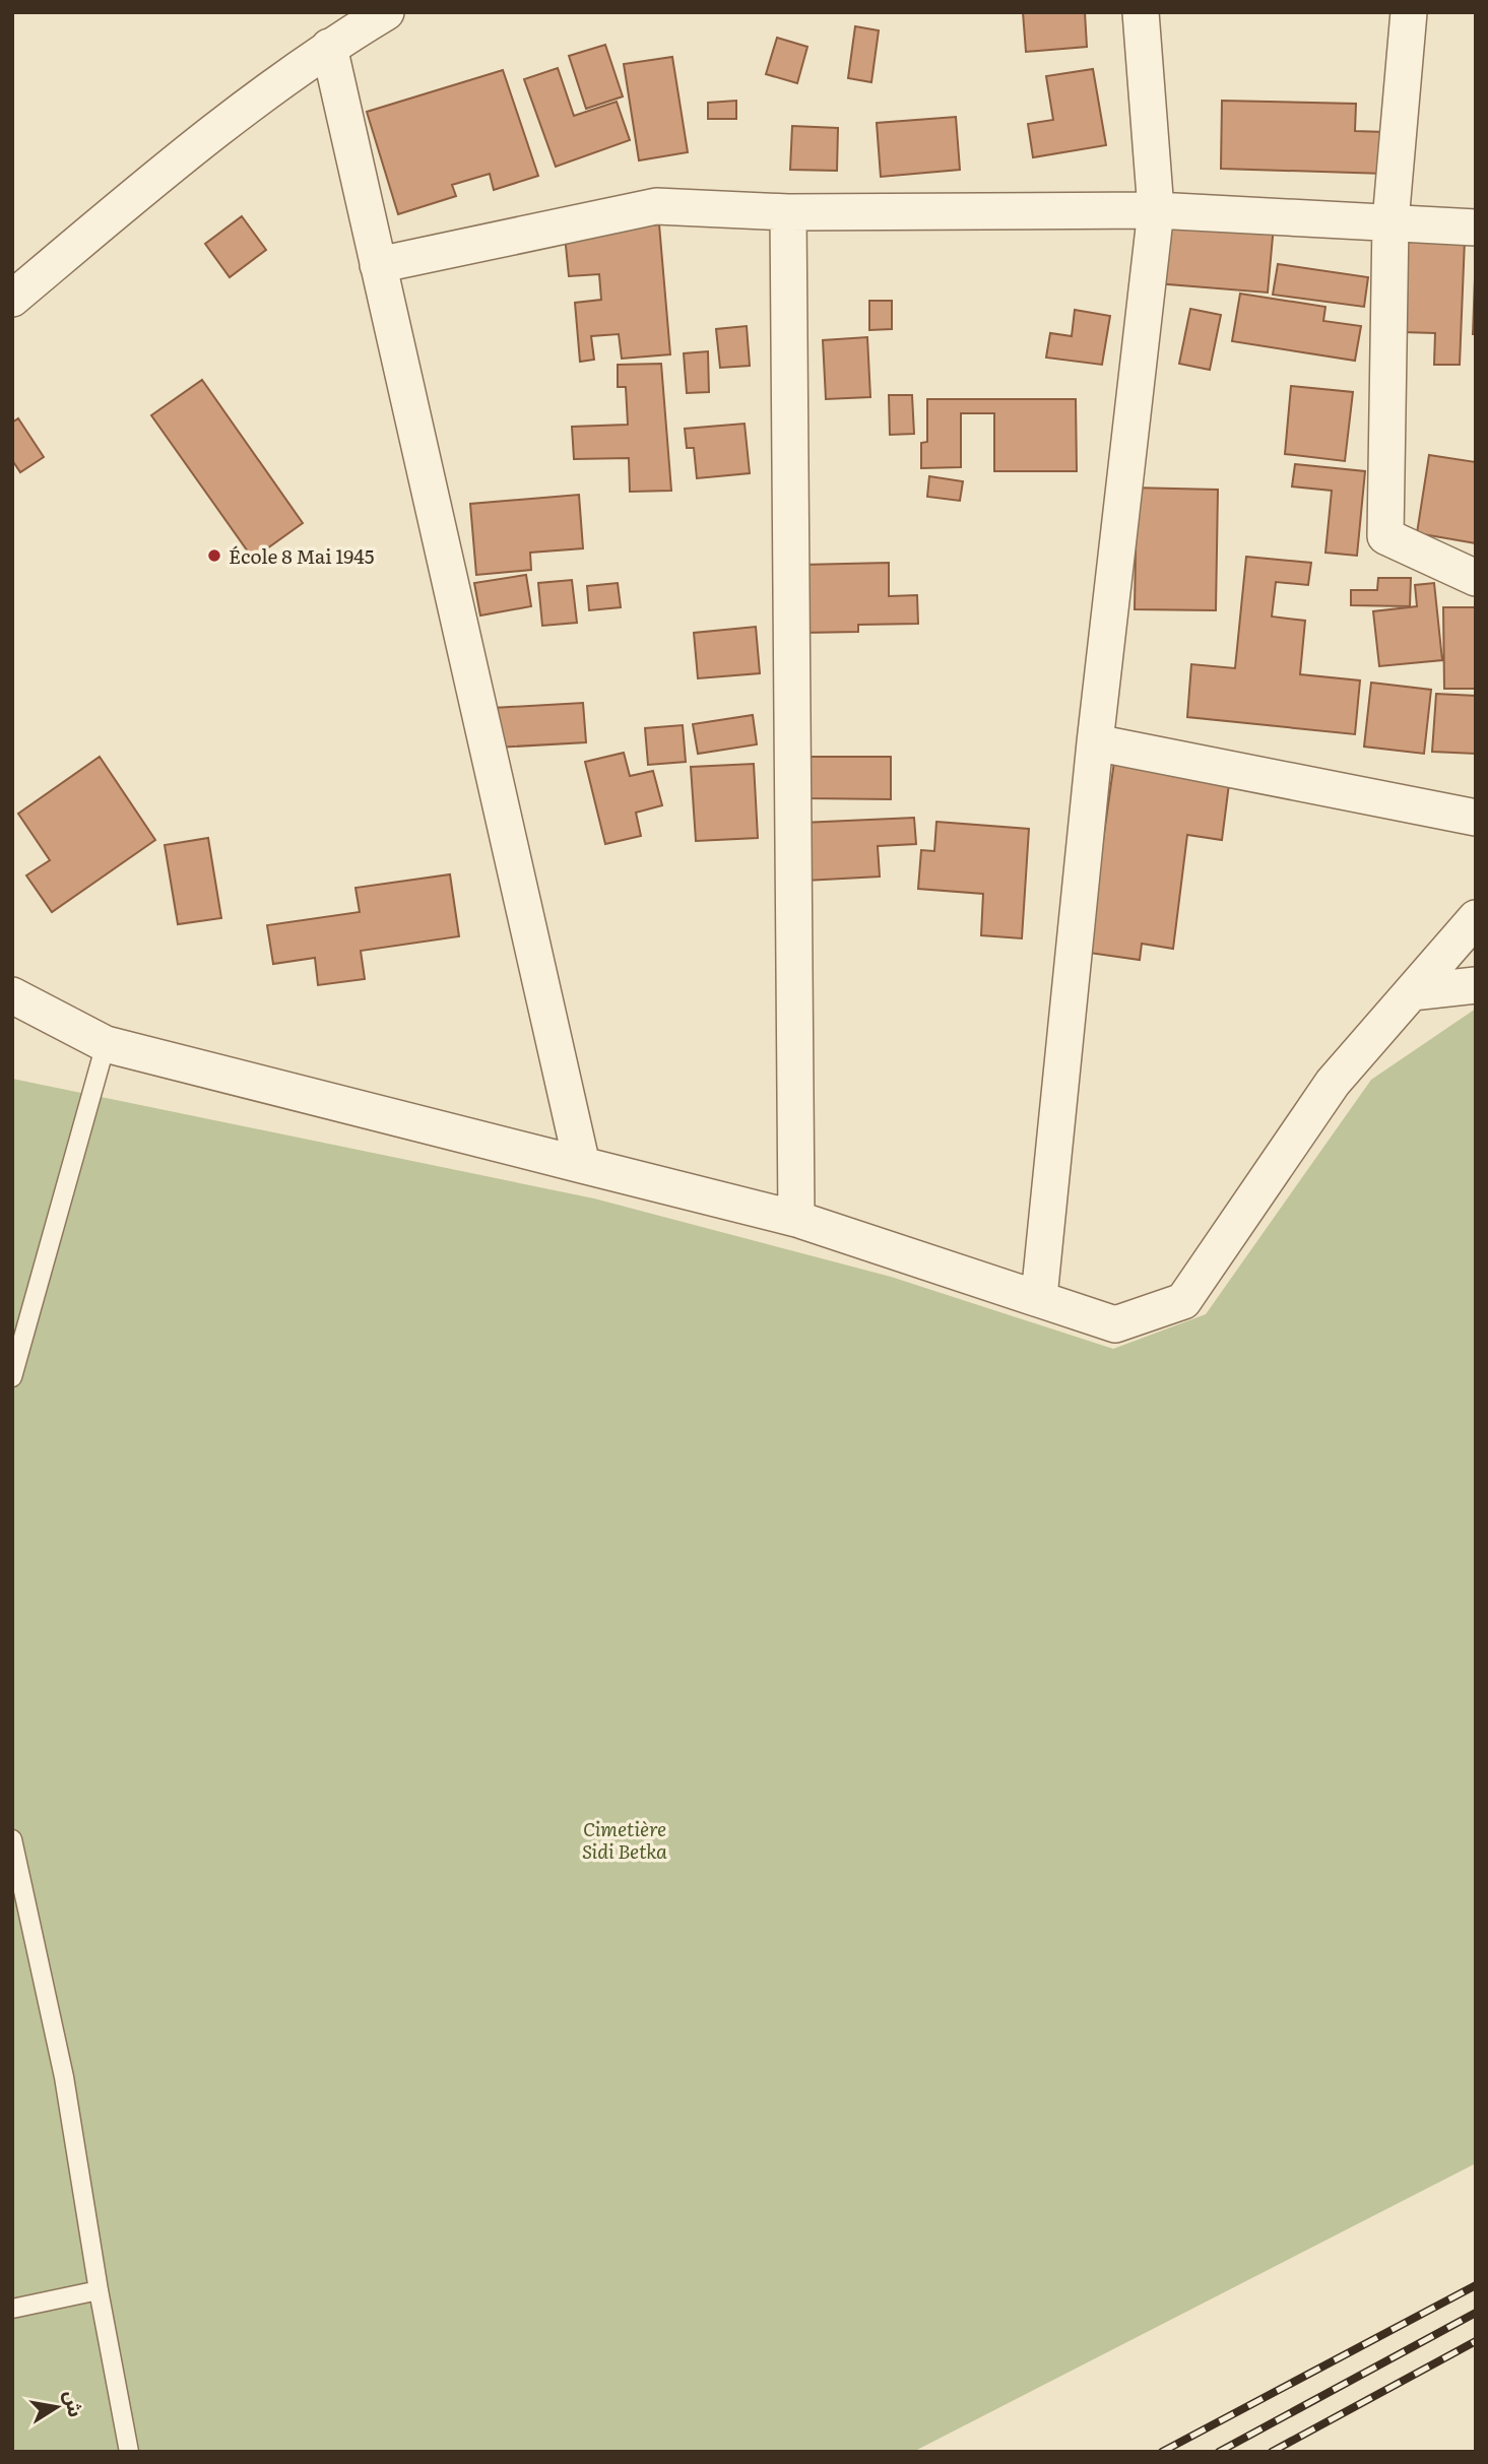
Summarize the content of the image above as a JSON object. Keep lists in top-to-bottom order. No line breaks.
{"parks":["Cimetière Sidi Betka"],"places":["École 8 Mai 1945"],"north":"right"}
